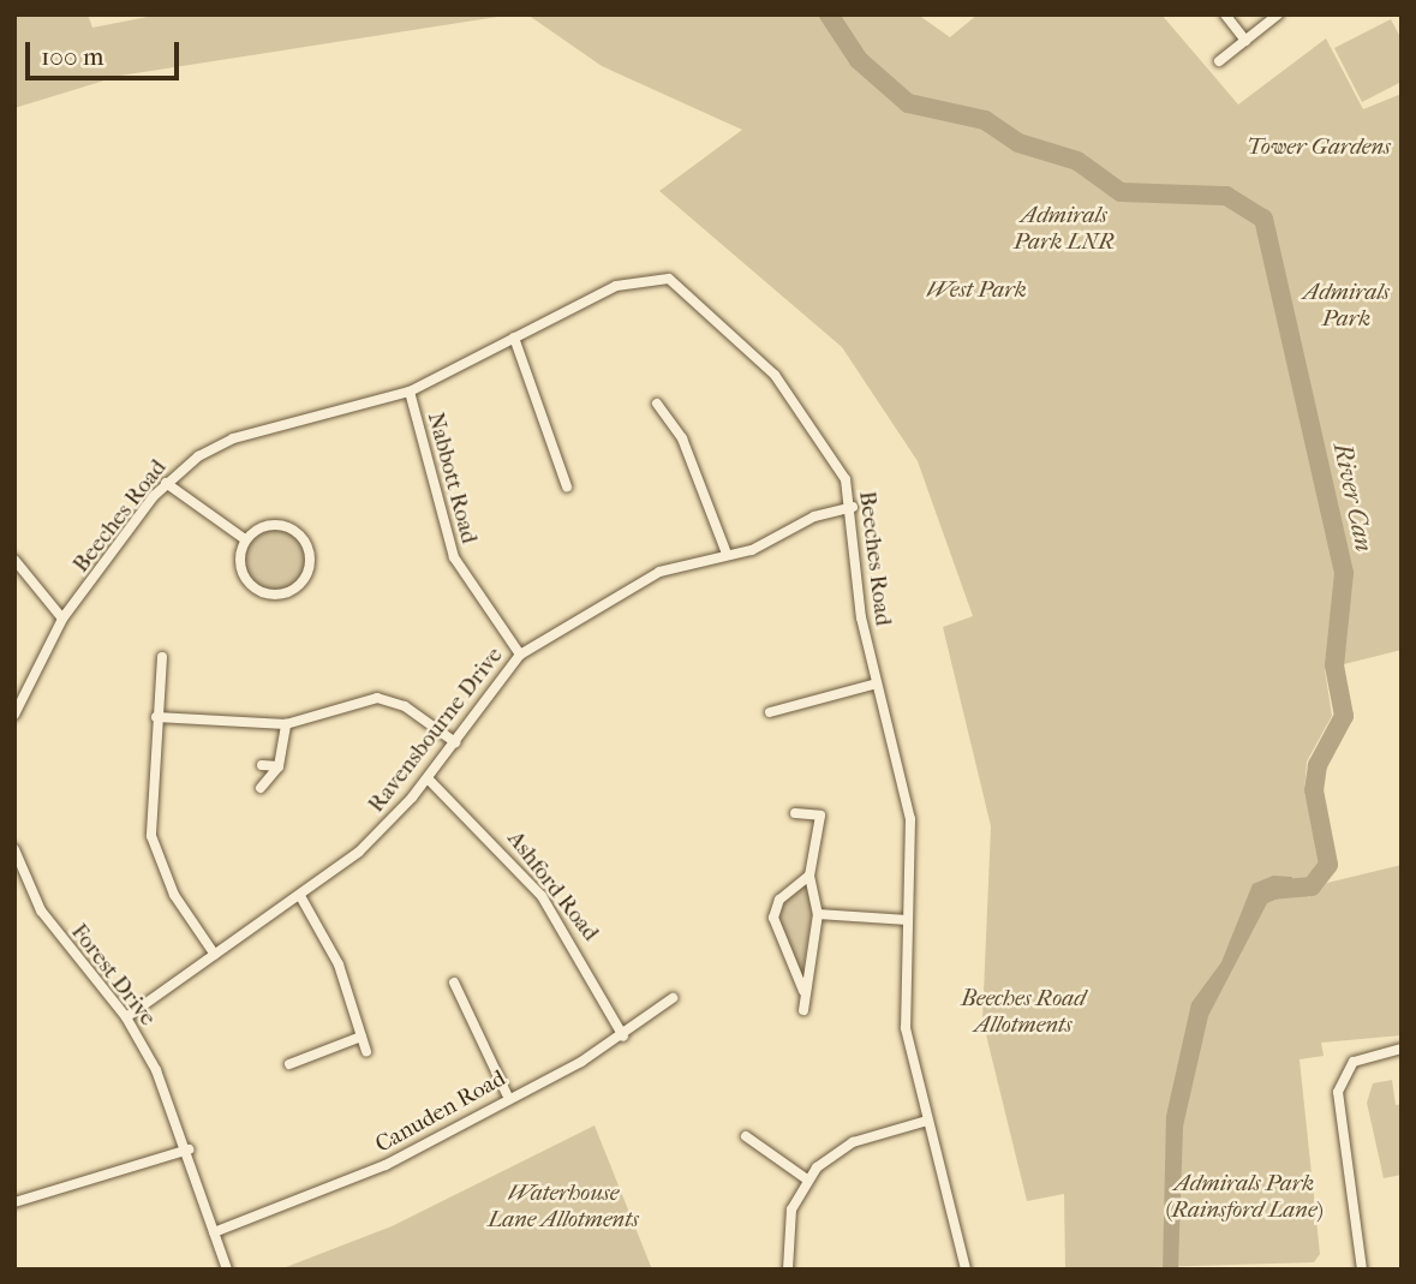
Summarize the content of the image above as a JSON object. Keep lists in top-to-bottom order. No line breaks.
{"streets":{"street":["Nabbott Road","Beeches Road","Ravensbourne Drive","Ashford Road","Forest Drive","Canuden Road"]},"crossings":[["Nabbott Road","Beeches Road"],["Nabbott Road","Ravensbourne Drive"],["Beeches Road","Ravensbourne Drive"],["Ravensbourne Drive","Ashford Road"],["Ravensbourne Drive","Forest Drive"],["Ashford Road","Canuden Road"],["Forest Drive","Canuden Road"]],"water":["River Can"],"parks":["Tower Gardens","Admirals Park LNR","West Park","Admirals Park","Beeches Road Allotments","Admirals Park (Rainsford Lane)","Waterhouse Lane Allotments"],"scale_bar":"100 m"}
